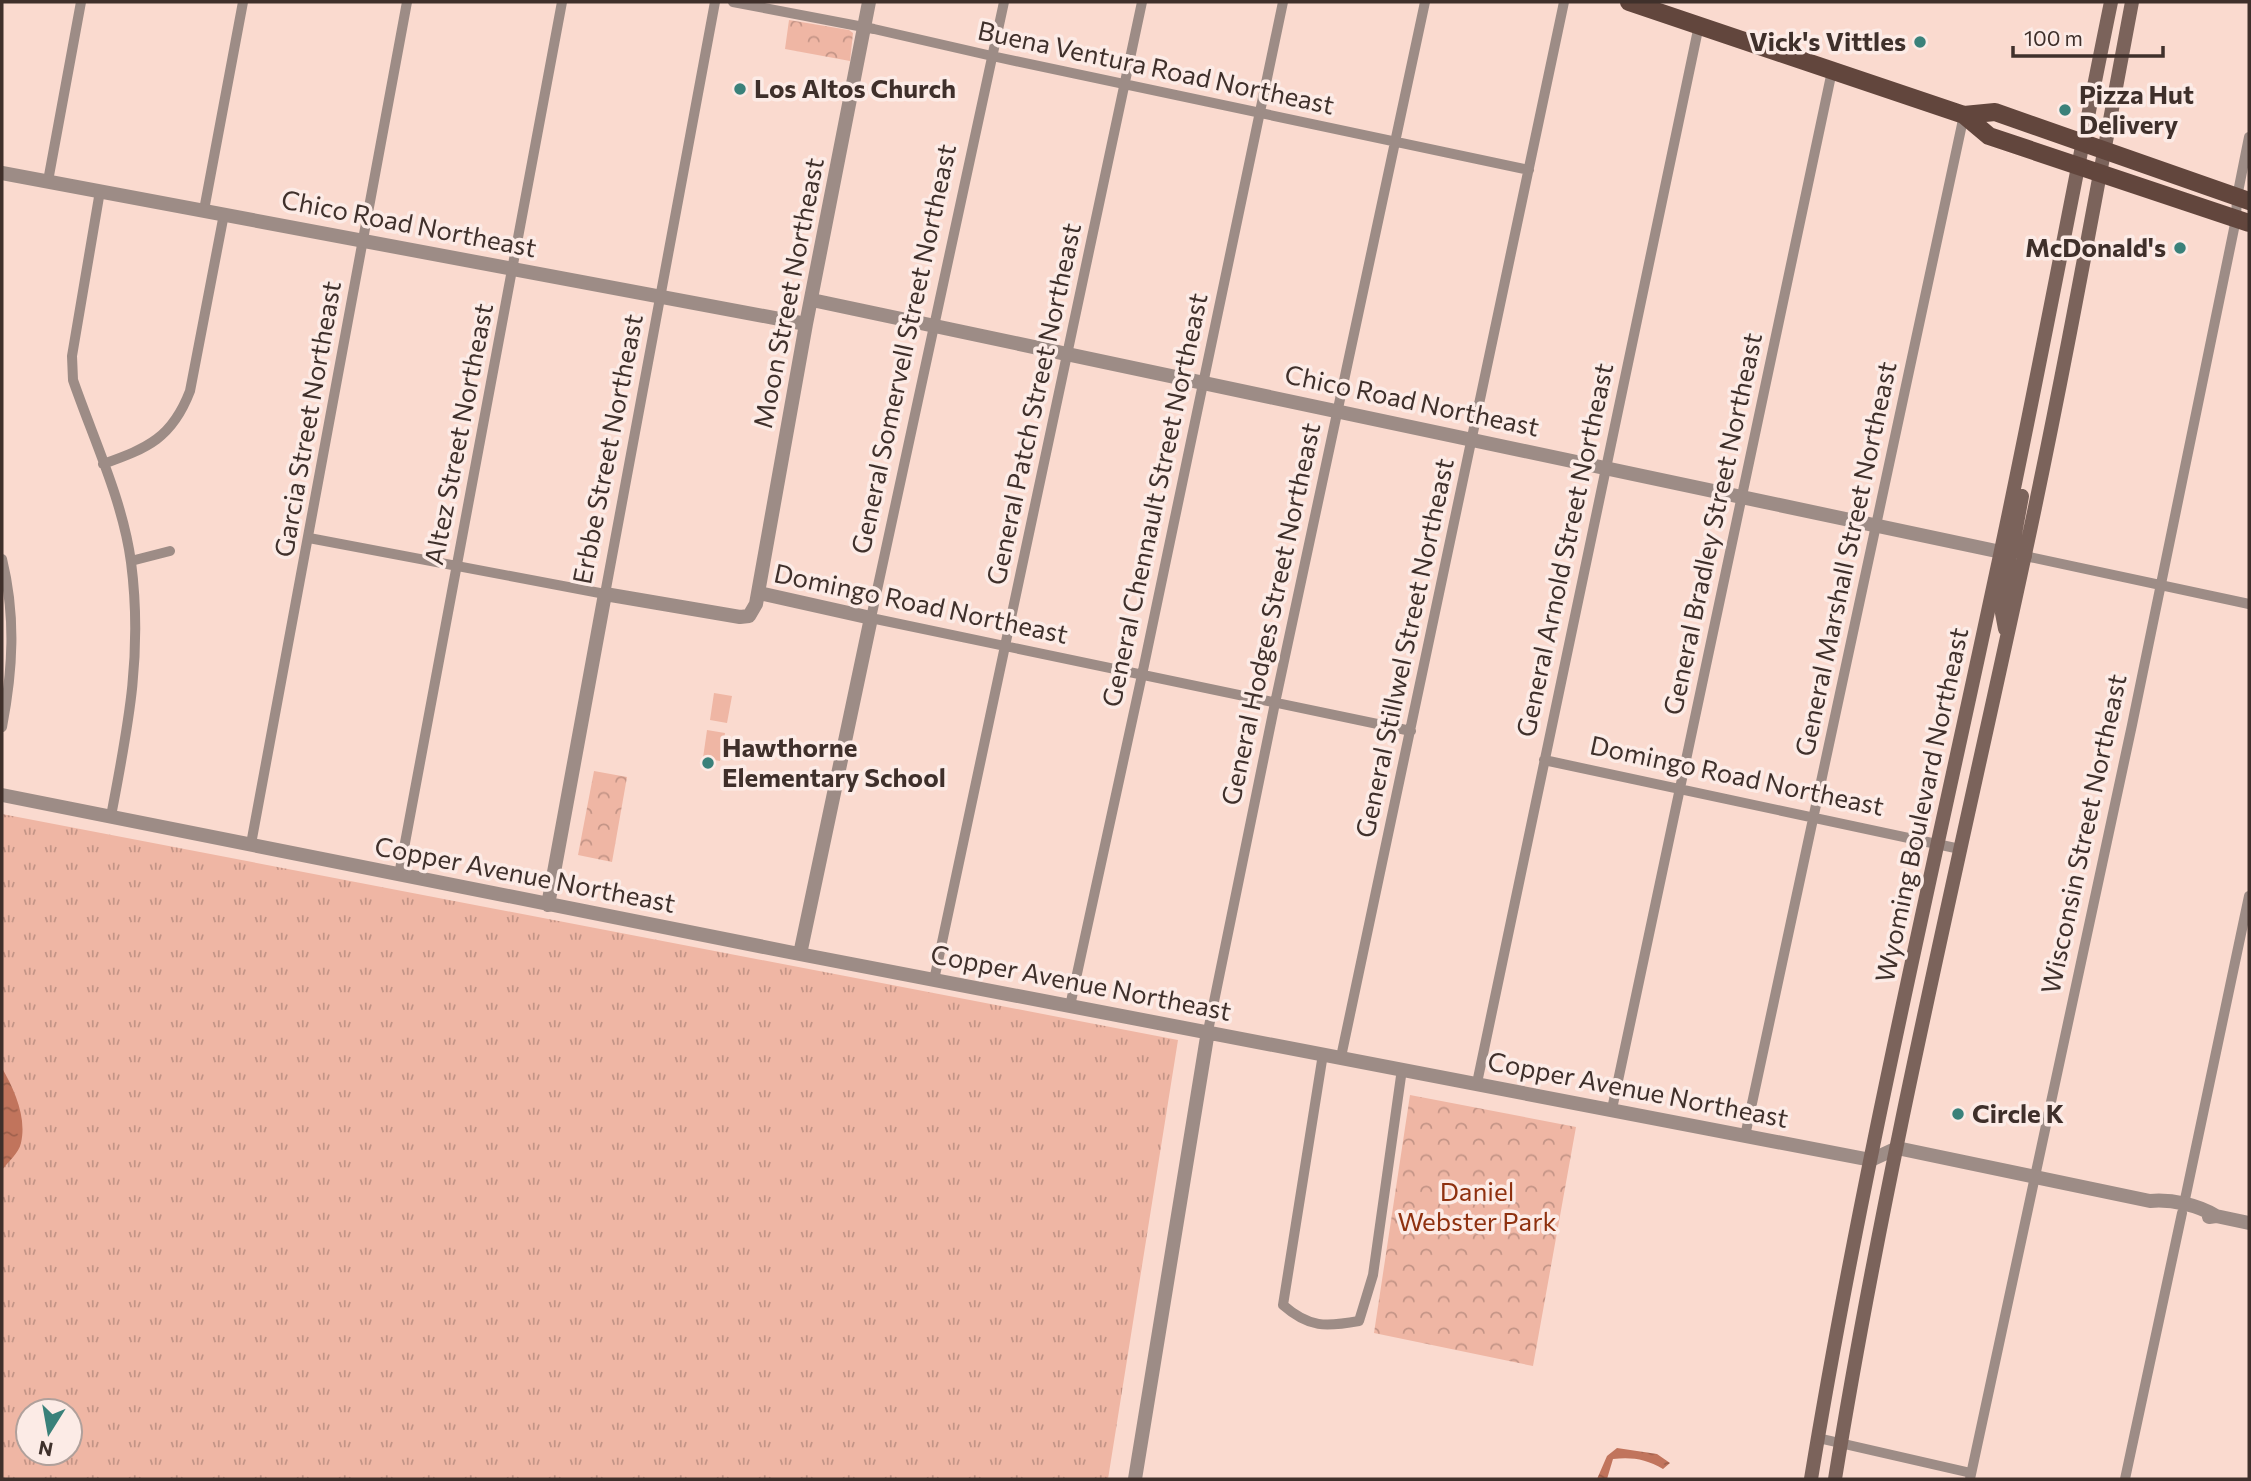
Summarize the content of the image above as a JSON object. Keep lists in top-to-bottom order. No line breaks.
{"streets":{"main road":["Wyoming Boulevard Northeast"],"street":["Buena Ventura Road Northeast","Chico Road Northeast","Moon Street Northeast","General Somervell Street Northeast","General Patch Street Northeast","Garcia Street Northeast","Altez Street Northeast","Erbbe Street Northeast","General Chennault Street Northeast","General Bradley Street Northeast","General Arnold Street Northeast","General Marshall Street Northeast","Domingo Road Northeast","General Hodges Street Northeast","General Stillwel Street Northeast","Wisconsin Street Northeast","Copper Avenue Northeast"]},"crossings":[["Buena Ventura Road Northeast","Moon Street Northeast"],["Buena Ventura Road Northeast","General Somervell Street Northeast"],["Buena Ventura Road Northeast","General Patch Street Northeast"],["Buena Ventura Road Northeast","General Chennault Street Northeast"],["Buena Ventura Road Northeast","General Hodges Street Northeast"],["Buena Ventura Road Northeast","General Stillwel Street Northeast"],["Chico Road Northeast","Moon Street Northeast"],["Chico Road Northeast","General Somervell Street Northeast"],["Chico Road Northeast","General Patch Street Northeast"],["Chico Road Northeast","Garcia Street Northeast"],["Chico Road Northeast","Altez Street Northeast"],["Chico Road Northeast","Erbbe Street Northeast"],["Chico Road Northeast","General Chennault Street Northeast"],["Chico Road Northeast","General Bradley Street Northeast"],["Chico Road Northeast","General Arnold Street Northeast"],["Chico Road Northeast","General Marshall Street Northeast"],["Chico Road Northeast","General Hodges Street Northeast"],["Chico Road Northeast","General Stillwel Street Northeast"],["Chico Road Northeast","Wyoming Boulevard Northeast"],["Moon Street Northeast","Domingo Road Northeast"],["General Somervell Street Northeast","Domingo Road Northeast"],["General Somervell Street Northeast","Copper Avenue Northeast"],["General Patch Street Northeast","Domingo Road Northeast"],["General Patch Street Northeast","Copper Avenue Northeast"],["Garcia Street Northeast","Domingo Road Northeast"],["Garcia Street Northeast","Copper Avenue Northeast"],["Altez Street Northeast","Domingo Road Northeast"],["Altez Street Northeast","Copper Avenue Northeast"],["Erbbe Street Northeast","Domingo Road Northeast"],["Erbbe Street Northeast","Copper Avenue Northeast"],["General Chennault Street Northeast","Domingo Road Northeast"],["General Chennault Street Northeast","Copper Avenue Northeast"],["General Bradley Street Northeast","Domingo Road Northeast"],["General Bradley Street Northeast","Copper Avenue Northeast"],["General Arnold Street Northeast","Domingo Road Northeast"],["General Arnold Street Northeast","Copper Avenue Northeast"],["General Marshall Street Northeast","Domingo Road Northeast"],["General Marshall Street Northeast","Copper Avenue Northeast"],["Domingo Road Northeast","General Hodges Street Northeast"],["Domingo Road Northeast","General Stillwel Street Northeast"],["Domingo Road Northeast","Wyoming Boulevard Northeast"],["General Hodges Street Northeast","Copper Avenue Northeast"],["General Stillwel Street Northeast","Copper Avenue Northeast"],["Wyoming Boulevard Northeast","Copper Avenue Northeast"]],"parks":["Daniel Webster Park"],"places":["Vick's Vittles","Los Altos Church","Pizza Hut Delivery","McDonald's","Hawthorne Elementary School","Circle K"],"scale_bar":"100 m","north":"bottom"}
